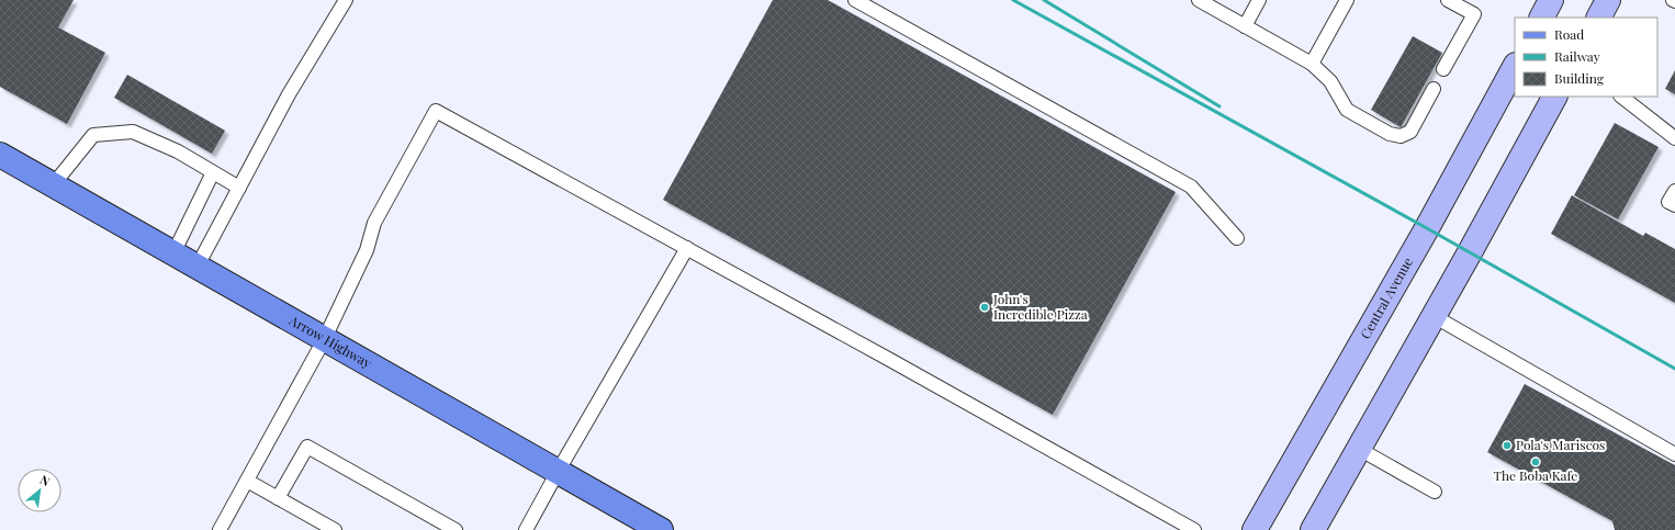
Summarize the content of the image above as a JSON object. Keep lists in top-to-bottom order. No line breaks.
{"streets":{"main road":["Central Avenue","Arrow Highway"]},"places":["John's Incredible Pizza","Pola's Mariscos","The Boba Kafe"],"legend":["Road","Railway","Building"],"north":"top right"}
